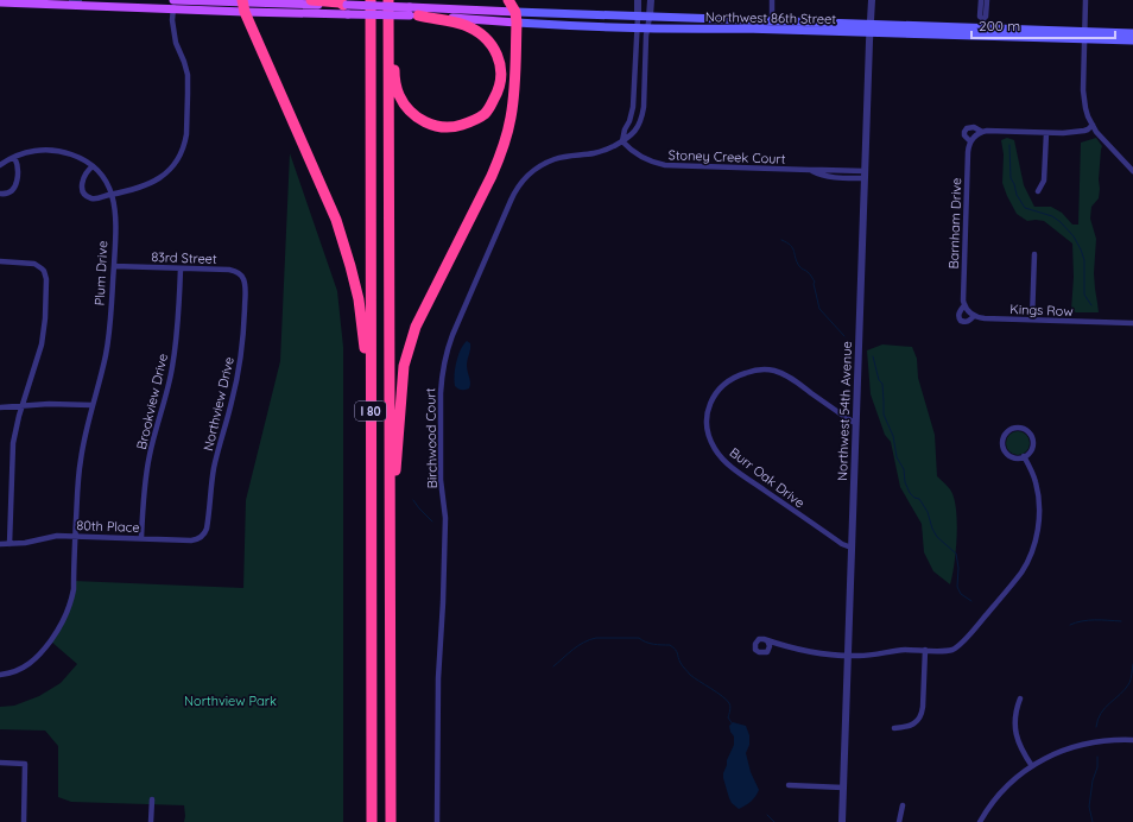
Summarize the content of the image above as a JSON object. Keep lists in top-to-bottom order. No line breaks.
{"streets":{"highway":["I 80"],"main road":["Northwest 86th Street"],"street":["Stoney Creek Court","Barnham Drive","83rd Street","Plum Drive","Kings Row","Brookview Drive","Northview Drive","Northwest 54th Avenue","Birchwood Court","Burr Oak Drive","80th Place"]},"crossings":[["Northwest 86th Street","Northwest 54th Avenue"],["Northwest 86th Street","Birchwood Court"],["Stoney Creek Court","Northwest 54th Avenue"],["Stoney Creek Court","Birchwood Court"],["83rd Street","Plum Drive"],["83rd Street","Brookview Drive"],["83rd Street","Northview Drive"],["Plum Drive","80th Place"],["Brookview Drive","80th Place"],["Northview Drive","80th Place"],["Northwest 54th Avenue","Burr Oak Drive"]],"parks":["Northview Park"],"scale_bar":"200 m"}
